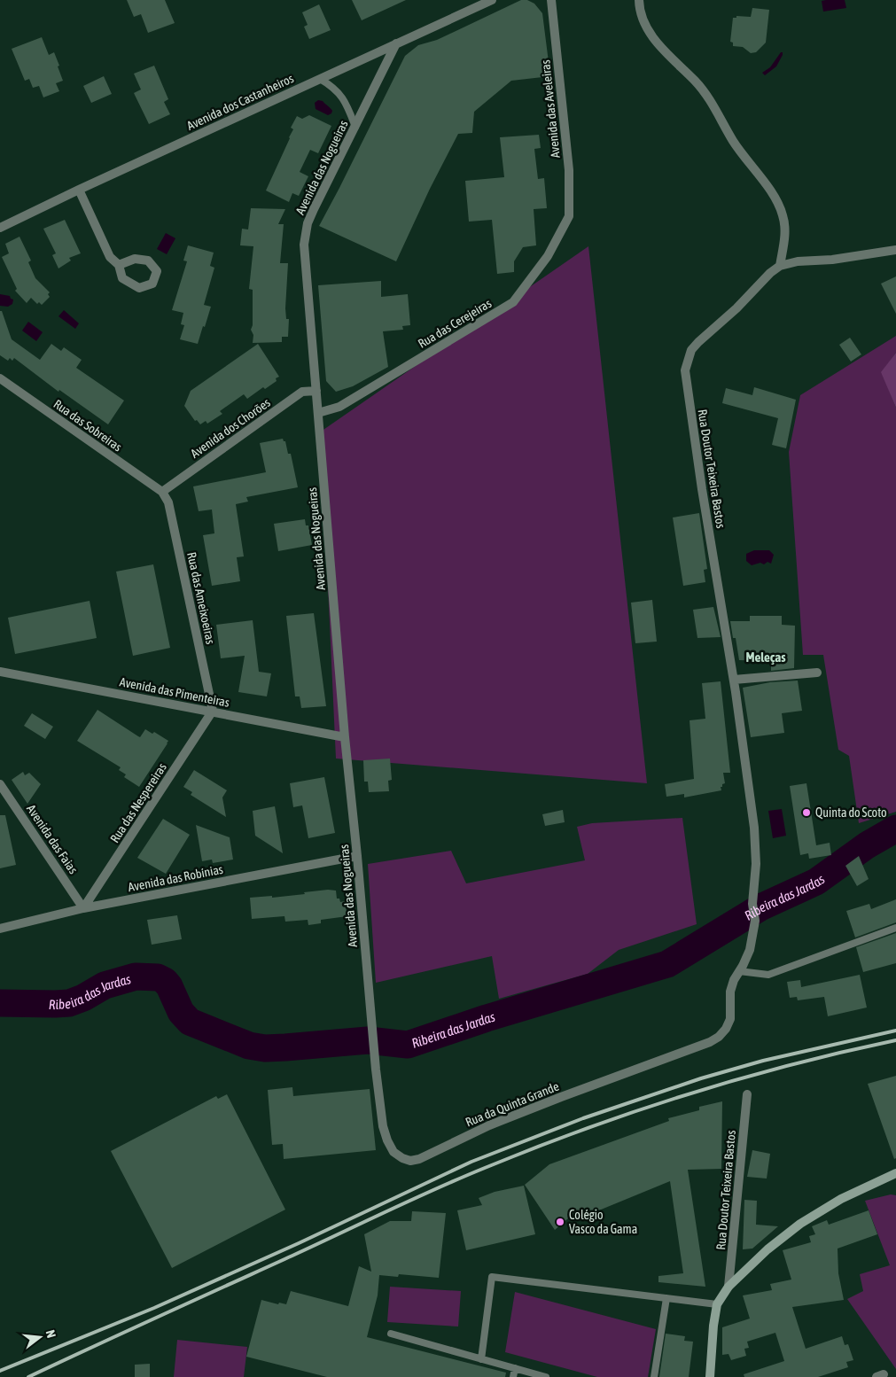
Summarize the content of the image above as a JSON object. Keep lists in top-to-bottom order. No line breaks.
{"streets":{"street":["Avenida dos Castanheiros","Avenida das Aveleiras","Avenida das Nogueiras","Rua das Cerejeiras","Rua das Sobreiras","Avenida dos Chorões","Rua Doutor Teixeira Bastos","Rua das Ameixoeiras","Avenida das Pimenteiras","Rua das Nespereiras","Avenida das Faias","Avenida das Robínias","Rua da Quinta Grande"]},"crossings":[["Avenida dos Castanheiros","Avenida das Nogueiras"],["Avenida das Aveleiras","Rua das Cerejeiras"],["Avenida das Nogueiras","Rua das Cerejeiras"],["Avenida das Nogueiras","Avenida dos Chorões"],["Avenida das Nogueiras","Avenida das Pimenteiras"],["Avenida das Nogueiras","Avenida das Robínias"],["Avenida das Nogueiras","Rua da Quinta Grande"],["Rua das Sobreiras","Avenida dos Chorões"],["Rua das Sobreiras","Rua das Ameixoeiras"],["Avenida dos Chorões","Rua das Ameixoeiras"],["Rua Doutor Teixeira Bastos","Rua da Quinta Grande"],["Rua das Ameixoeiras","Avenida das Pimenteiras"],["Rua das Ameixoeiras","Rua das Nespereiras"],["Avenida das Pimenteiras","Rua das Nespereiras"],["Rua das Nespereiras","Avenida das Faias"],["Rua das Nespereiras","Avenida das Robínias"],["Avenida das Faias","Avenida das Robínias"]],"districts":["Meleças"],"water":["Ribeira das Jardas"],"places":["Quinta do Scoto","Colégio Vasco da Gama"],"north":"right"}
